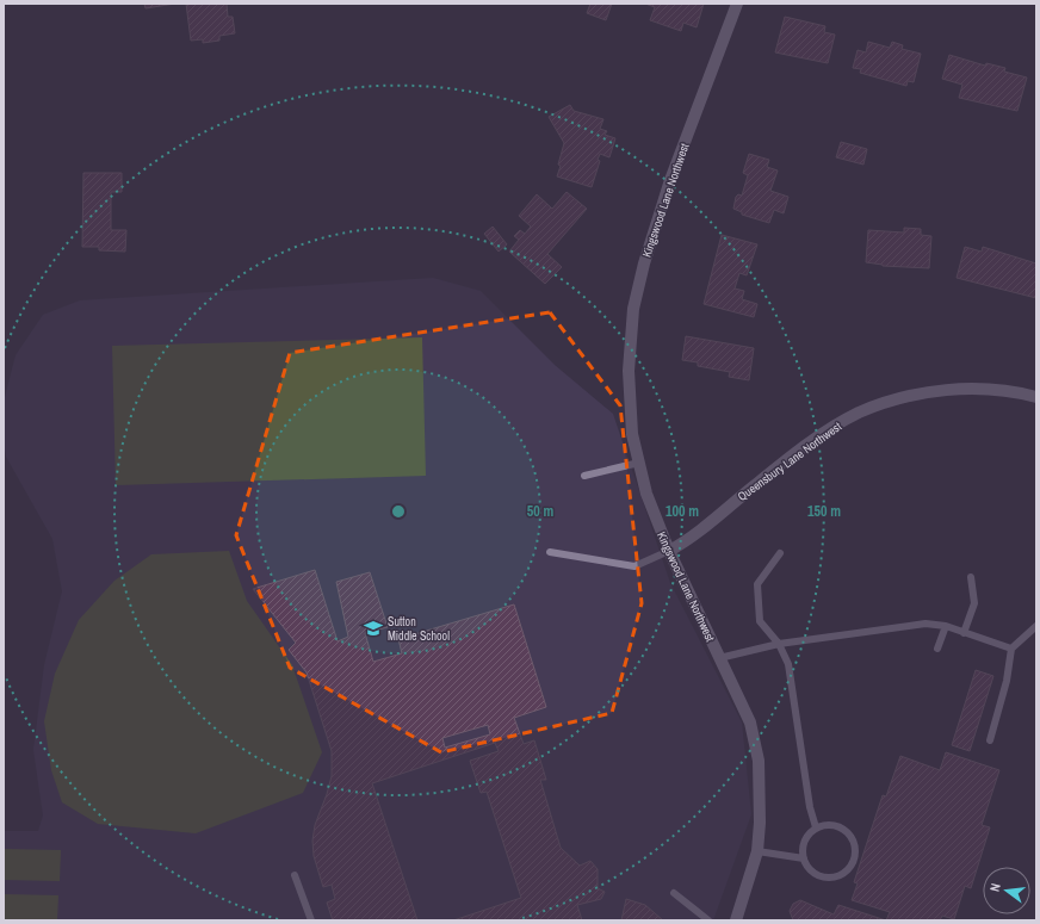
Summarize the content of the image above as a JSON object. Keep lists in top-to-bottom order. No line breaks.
{"streets":{"street":["Kingswood Lane Northwest","Queensbury Lane Northwest"]},"crossings":[["Kingswood Lane Northwest","Queensbury Lane Northwest"]],"places":{"school or university":["Sutton Middle School"]},"north":"left","rings":["50 m","100 m","150 m"]}
